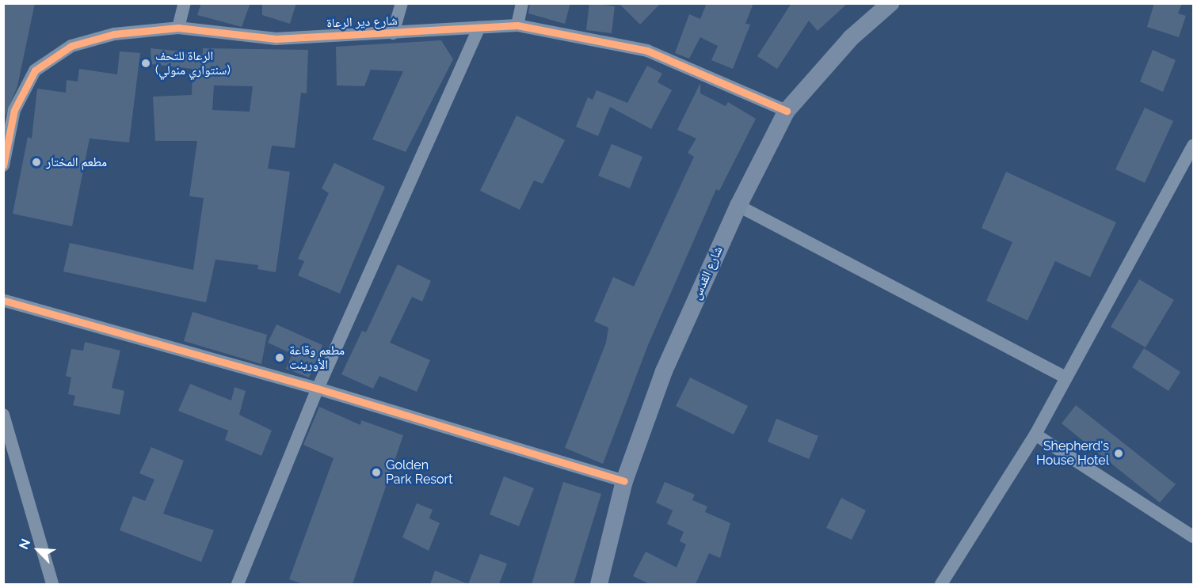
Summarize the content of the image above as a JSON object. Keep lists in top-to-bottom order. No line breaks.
{"streets":{"main road":["شارع القدس"],"street":["شارع دير الرعاة"]},"crossings":[["شارع دير الرعاة","شارع القدس"]],"places":["الرعاة للتحف (سنتواري منولي)","مطعم المختار","مطعم وقاعة الأورينت","Shepherd's House Hotel","Golden Park Resort"],"north":"top left"}
